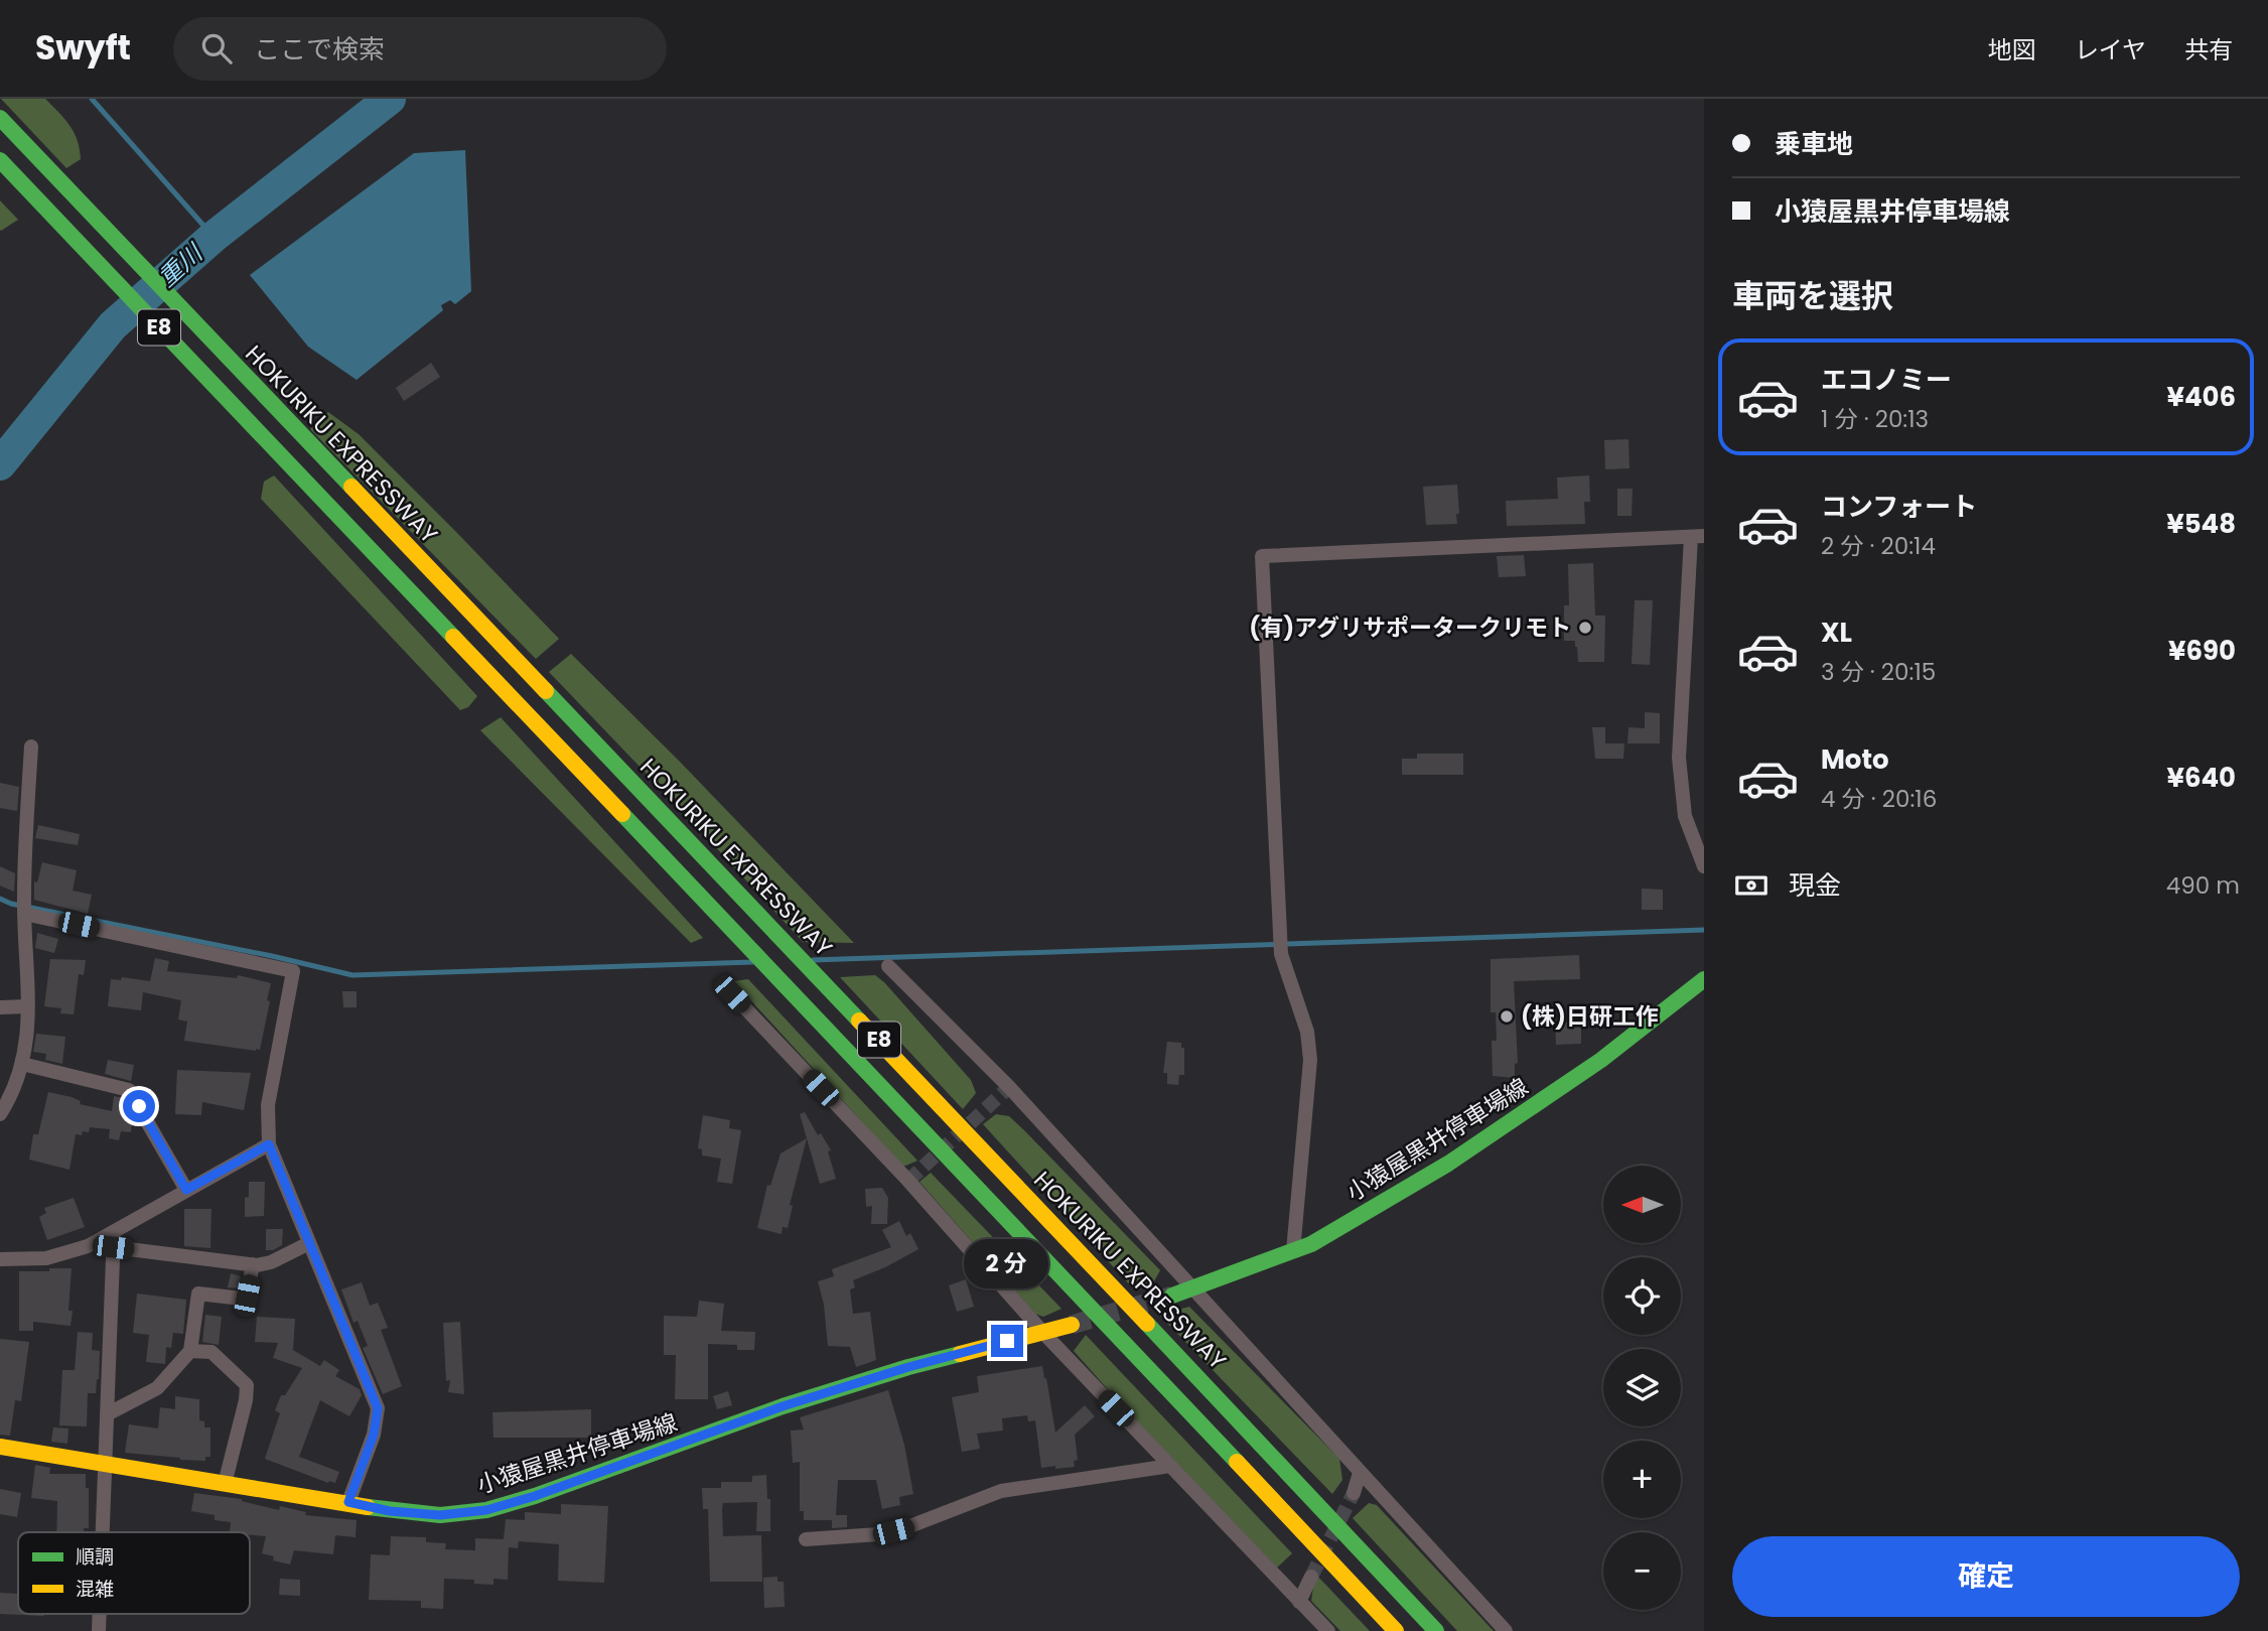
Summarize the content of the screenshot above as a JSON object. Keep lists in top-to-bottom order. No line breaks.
{"streets":{"main road":["E8","HOKURIKU EXPRESSWAY","小猿屋黒井停車場線"]},"water":["重川"],"places":["(有)アグリサポータークリモト","(株)日研工作"],"legend":["順調","混雑"],"north":"left","page":{"header":"Swyft","search":"ここで検索","nav":["地図","レイヤ","共有"],"banner":["乗車地","小猿屋黒井停車場線"],"heading":"車両を選択","list":[{"name":"エコノミー","note":"1 分 · 20:13","value":"¥406"},{"name":"コンフォート","note":"2 分 · 20:14","value":"¥548"},{"name":"XL","note":"3 分 · 20:15","value":"¥690"},{"name":"Moto","note":"4 分 · 20:16","value":"¥640"}],"pay":["現金","490 m"],"map_buttons":["+","−"],"bubble":"2 分","buttons":"確定"}}
